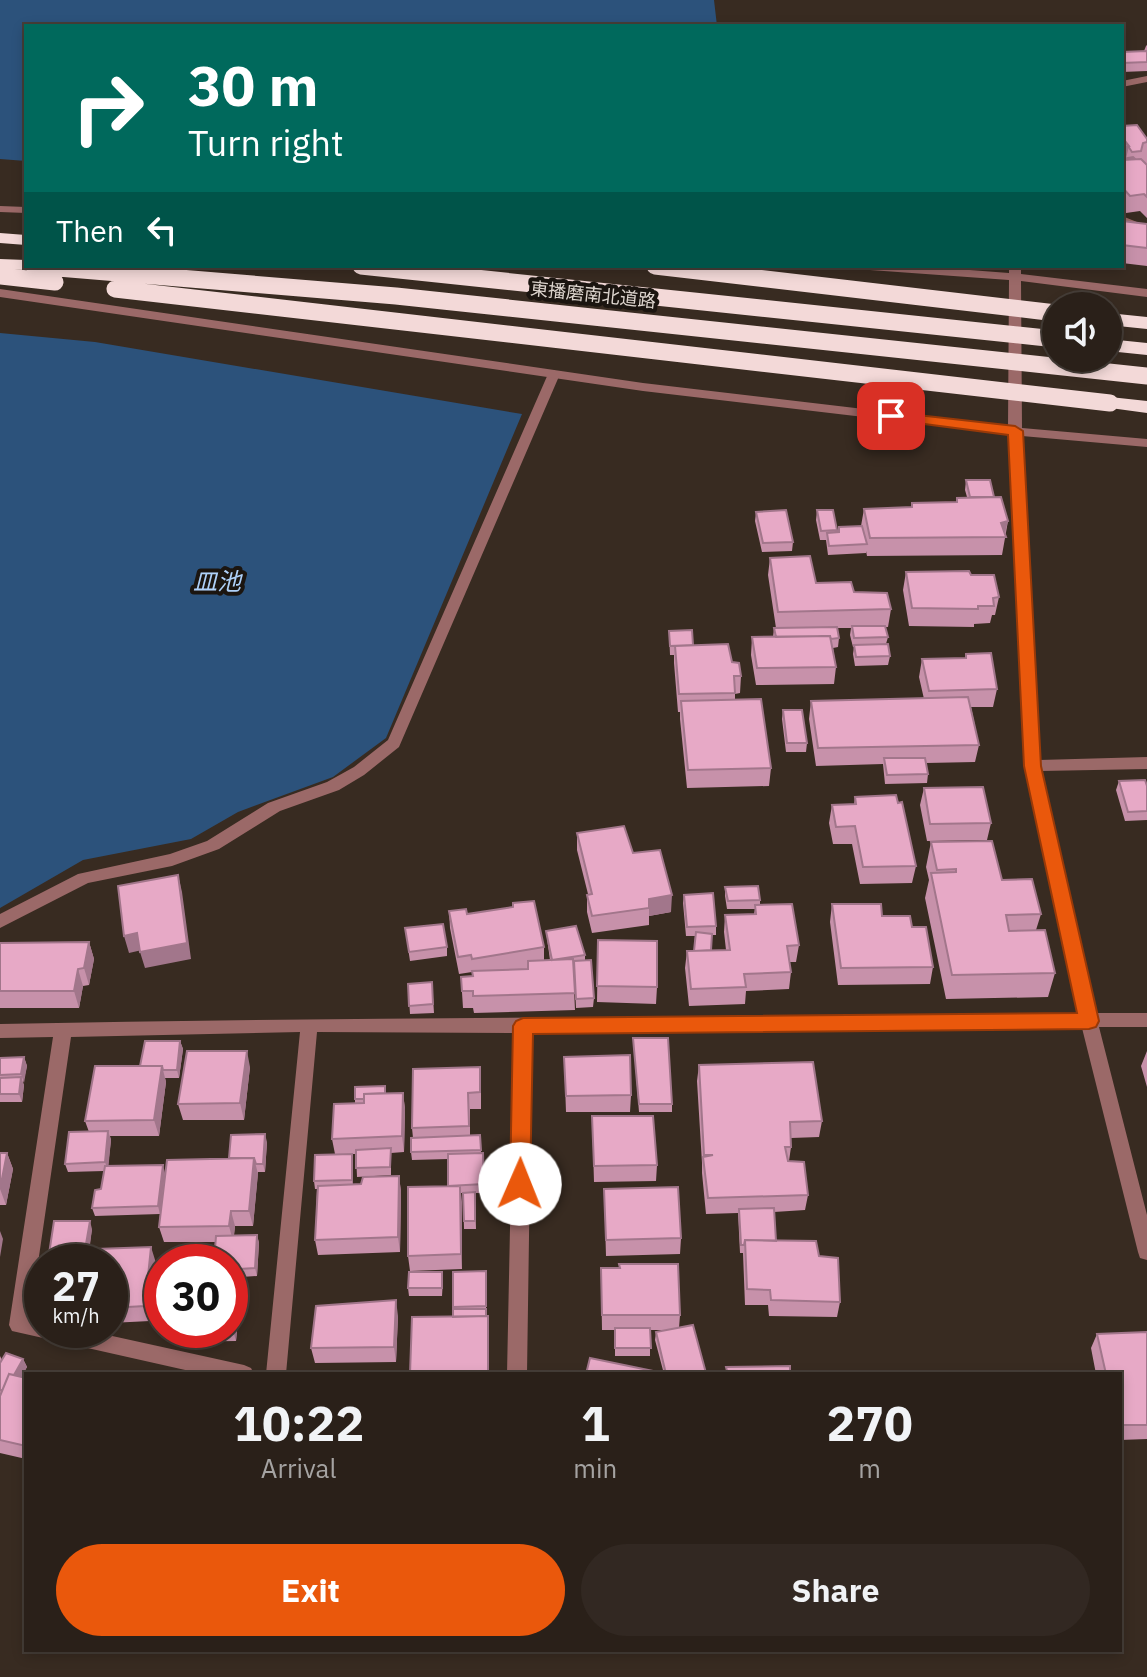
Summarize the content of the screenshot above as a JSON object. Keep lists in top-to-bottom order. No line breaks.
{"streets":{"highway":["東播磨南北道路"]},"water":["皿池"],"page":{"turn":["30 m","Turn right"],"then":"Then","speed":"27 km/h","limit":"30","eta":["10:22","Arrival","1","min","270","m"],"buttons":["Exit","Share"]}}
